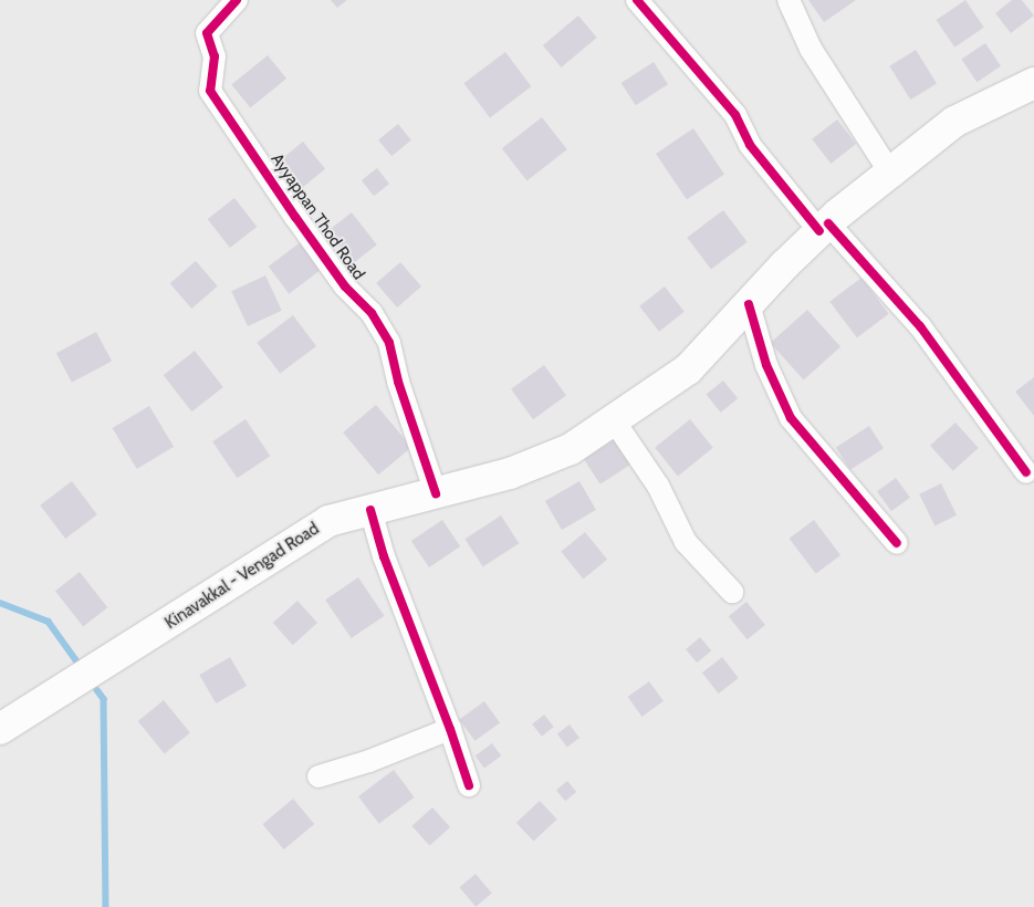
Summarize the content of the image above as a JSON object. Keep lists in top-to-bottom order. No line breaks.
{"streets":{"main road":["Kinavakkal - Vengad Road"],"street":["Ayyappan Thod Road"]},"crossings":[["Ayyappan Thod Road","Kinavakkal - Vengad Road"]]}
